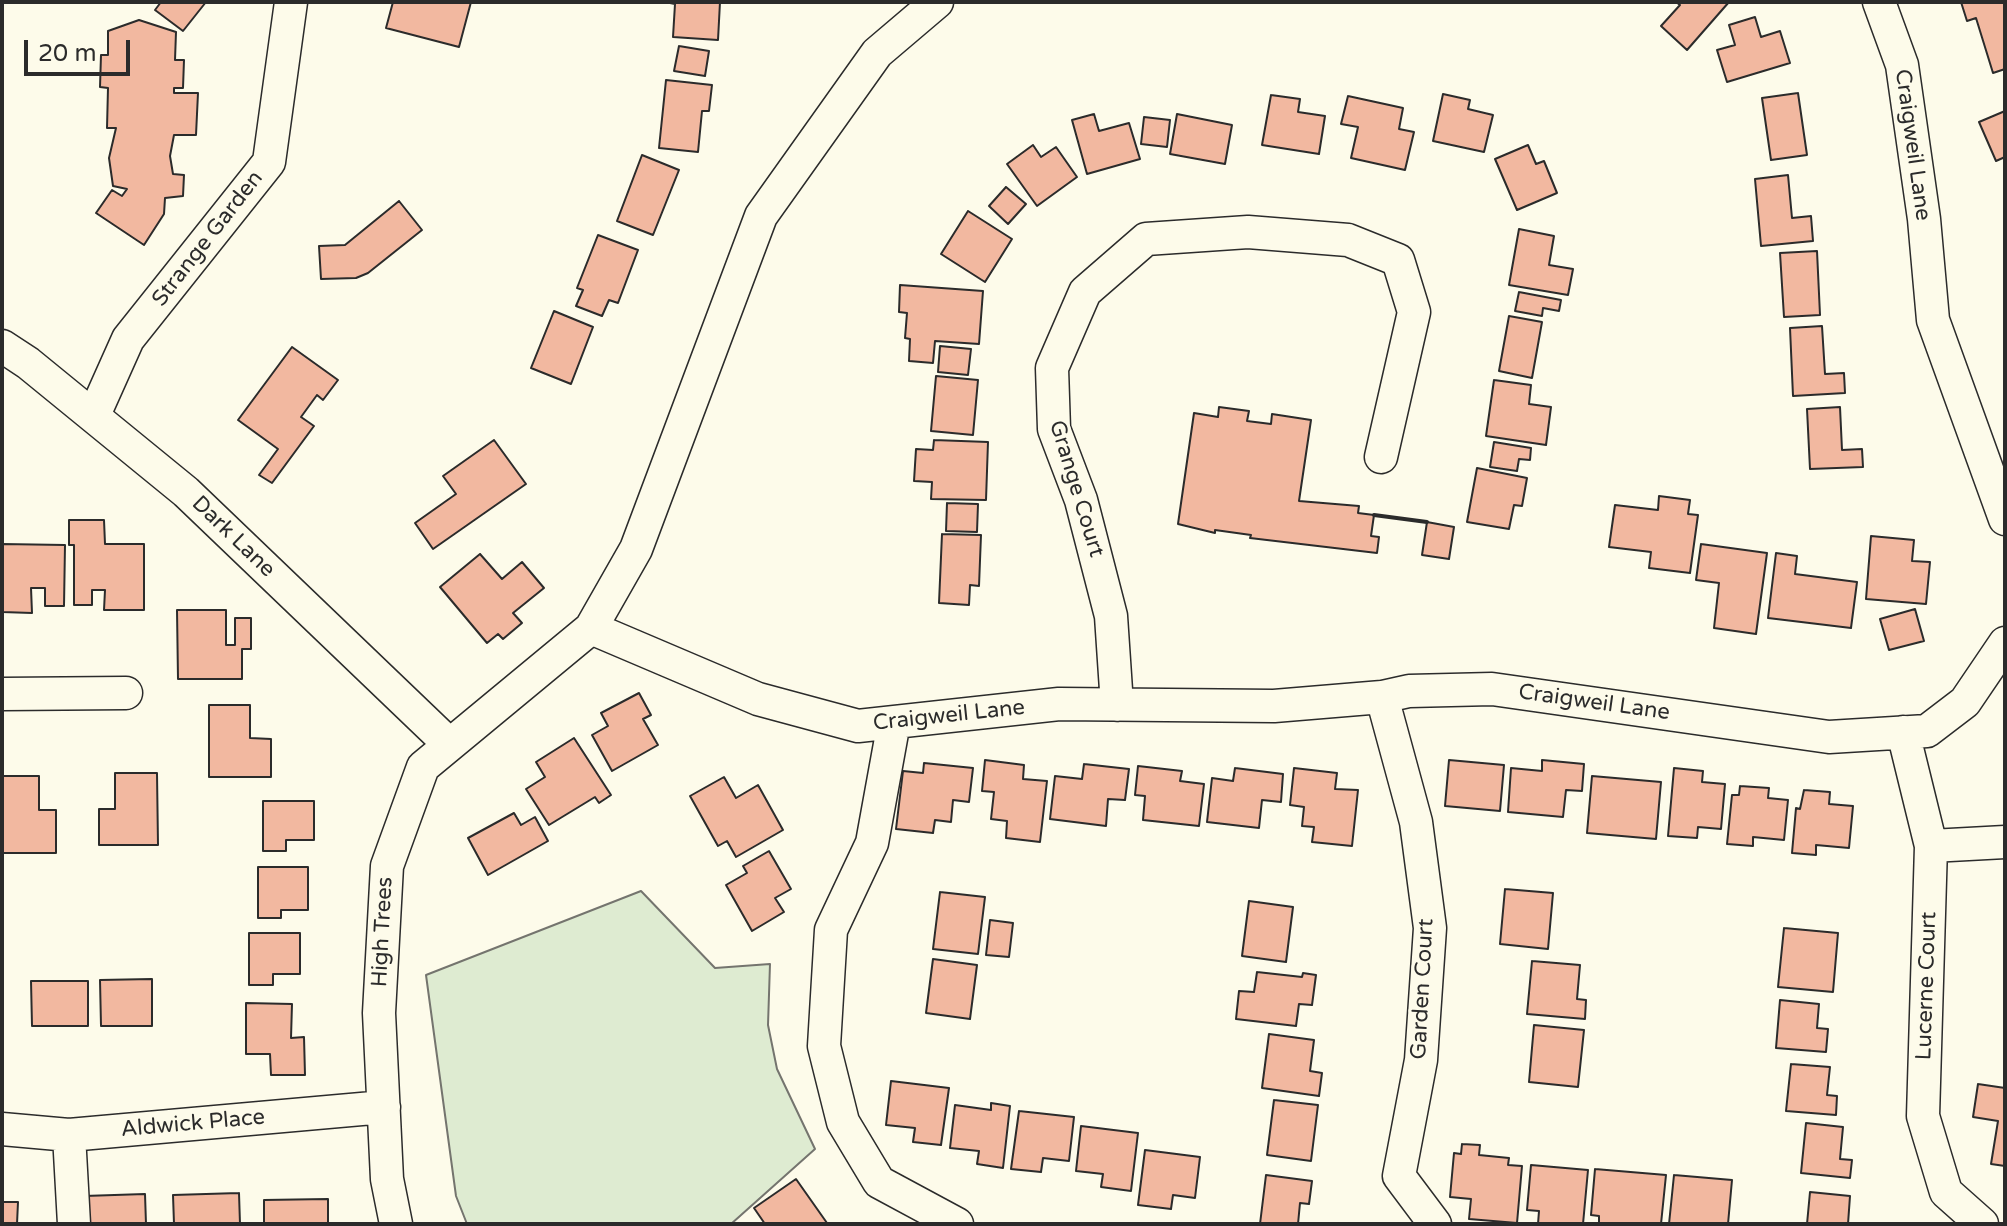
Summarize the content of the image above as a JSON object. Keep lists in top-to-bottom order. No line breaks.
{"streets":{"street":["Craigweil Lane","Strange Garden","Grange Court","Dark Lane","High Trees","Lucerne Court","Garden Court","Aldwick Place"]},"crossings":[["Craigweil Lane","Grange Court"],["Craigweil Lane","High Trees"],["Craigweil Lane","Lucerne Court"],["Craigweil Lane","Garden Court"],["Strange Garden","Dark Lane"],["Dark Lane","High Trees"],["High Trees","Aldwick Place"]],"scale_bar":"20 m"}
